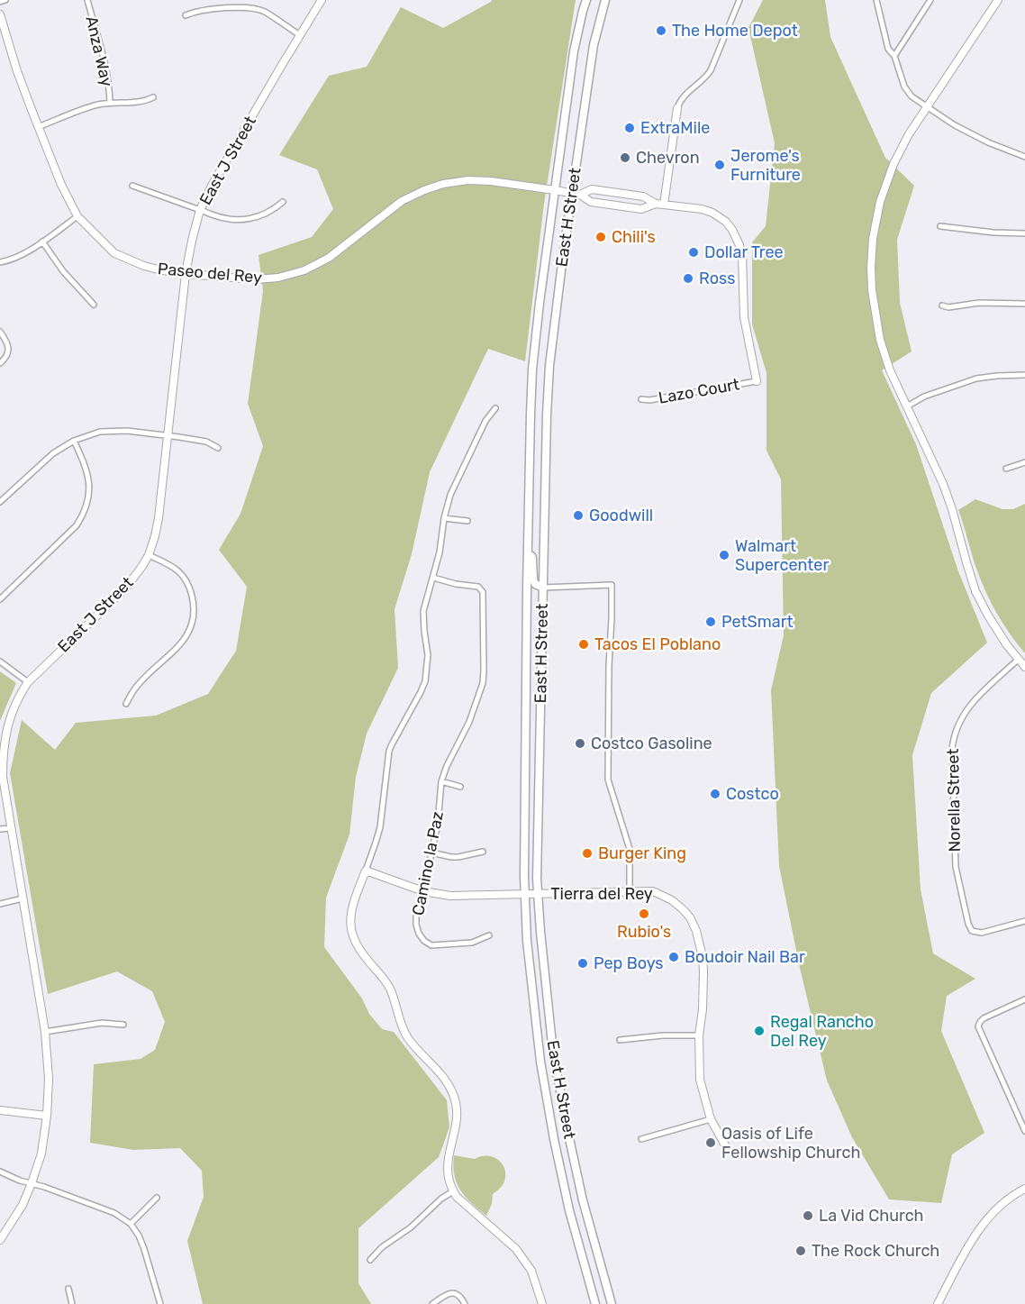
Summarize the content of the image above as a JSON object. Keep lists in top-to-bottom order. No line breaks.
{"streets":{"main road":["East H Street"],"street":["Anza Way","East J Street","Paseo del Rey","Lazo Court","Norella Street","Camino la Paz","Tierra del Rey"]},"crossings":[["East J Street","Paseo del Rey"],["East H Street","Paseo del Rey"],["East H Street","Tierra del Rey"],["Paseo del Rey","Lazo Court"],["Camino la Paz","Tierra del Rey"]],"places":["The Home Depot","ExtraMile","Chevron","Jerome's Furniture","Chili's","Dollar Tree","Ross","Goodwill","Walmart Supercenter","PetSmart","Tacos El Poblano","Costco Gasoline","Costco","Burger King","Rubio's","Boudoir Nail Bar","Pep Boys","Regal Rancho Del Rey","Oasis of Life Fellowship Church","La Vid Church","The Rock Church"]}
